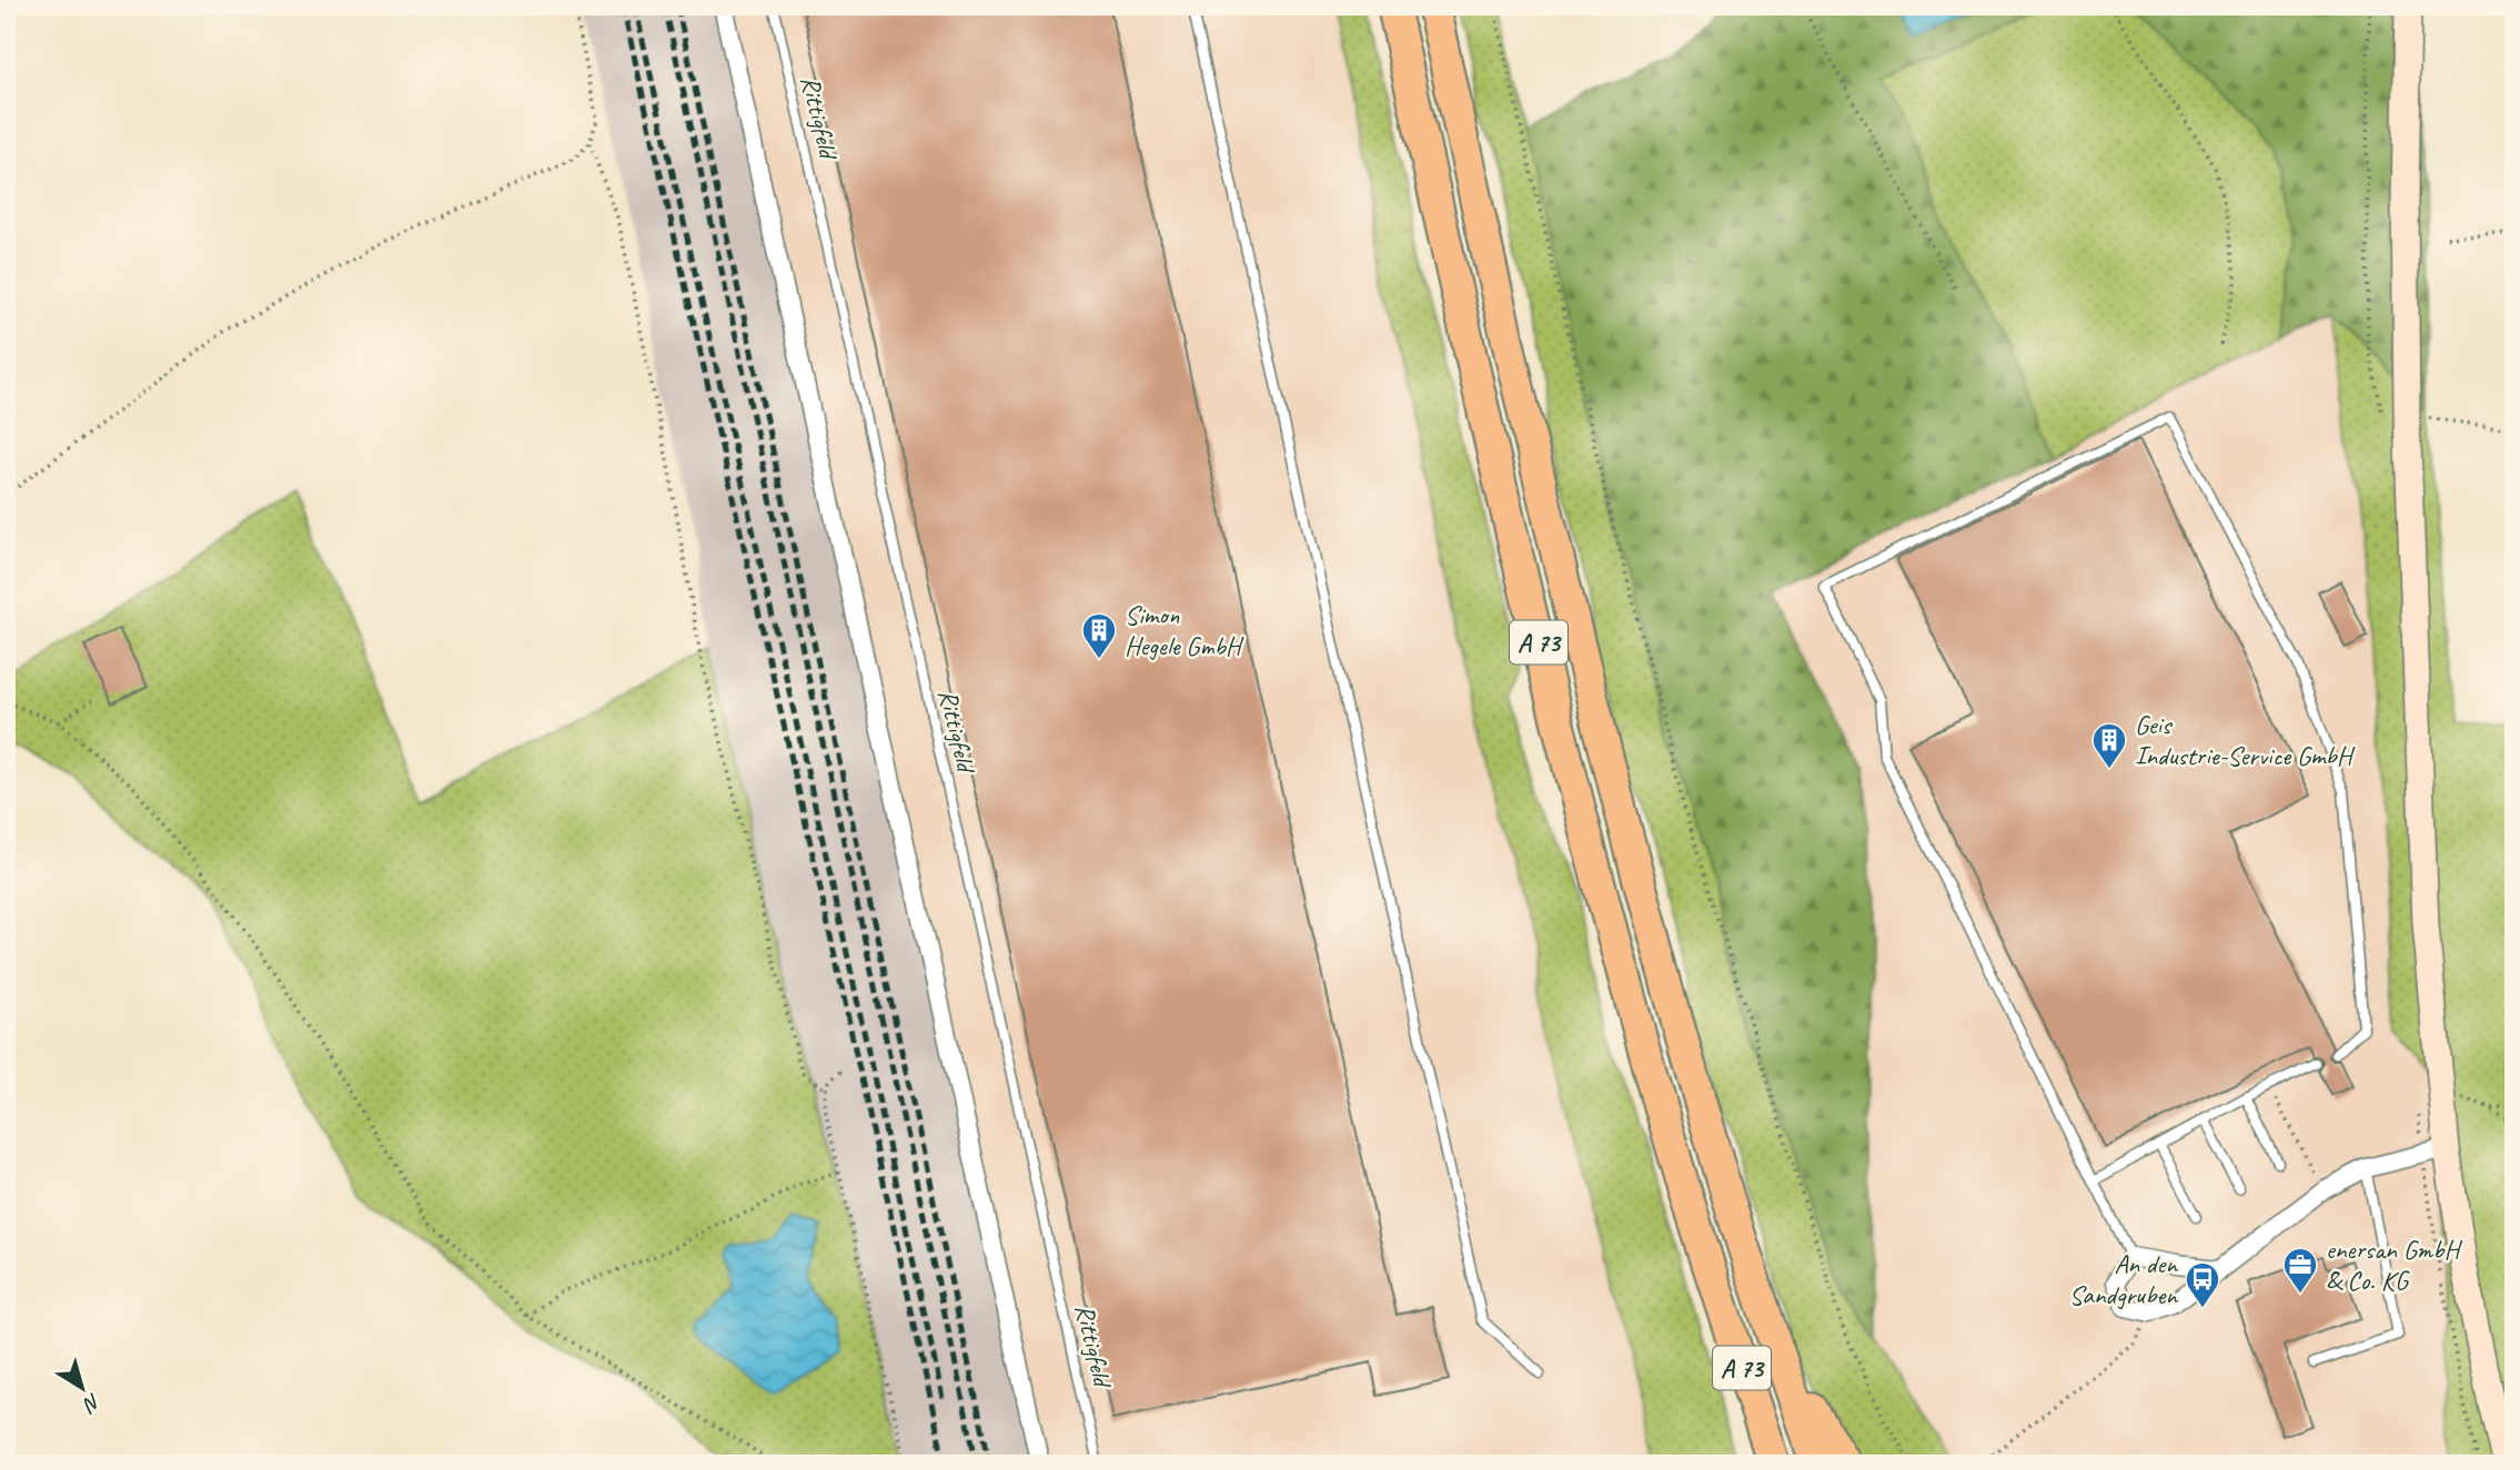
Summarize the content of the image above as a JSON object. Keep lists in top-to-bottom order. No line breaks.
{"streets":{"highway":["A 73"],"lane":["Rittigfeld"]},"places":{"building":["Simon Hegele GmbH","Geis Industrie-Service GmbH"],"office":["enersan GmbH & Co. KG"],"bus stop":["An den Sandgruben"]},"north":"bottom right"}
